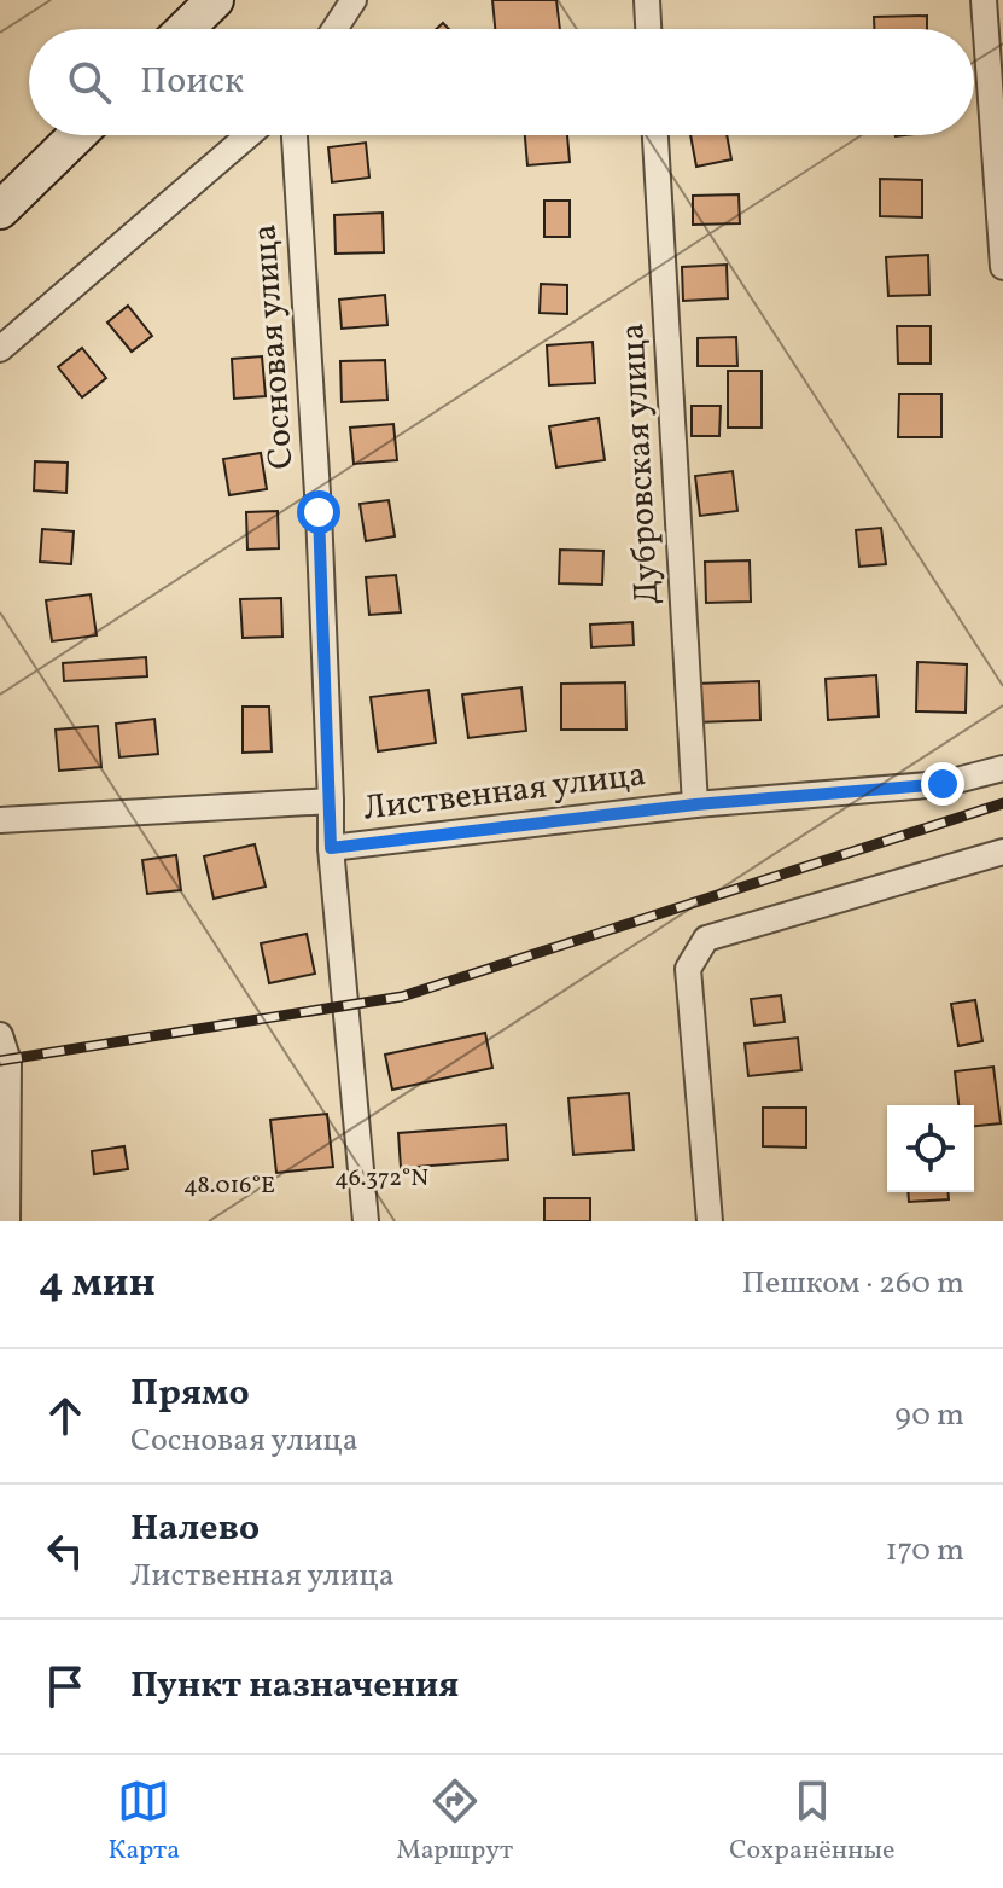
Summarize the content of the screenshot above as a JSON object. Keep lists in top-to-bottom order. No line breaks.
{"streets":{"street":["Сосновая улица","Дубровская улица","Лиственная улица"]},"crossings":[["Сосновая улица","Лиственная улица"],["Дубровская улица","Лиственная улица"]],"page":{"search":"Поиск","heading":["4 мин","Пешком · 260 m"],"list":[["Прямо","Сосновая улица","90 m"],["Налево","Лиственная улица","170 m"],"Пункт назначения"],"nav":["Карта","Маршрут","Сохранённые"]},"coordinates":["46.372°N","48.016°E"]}
